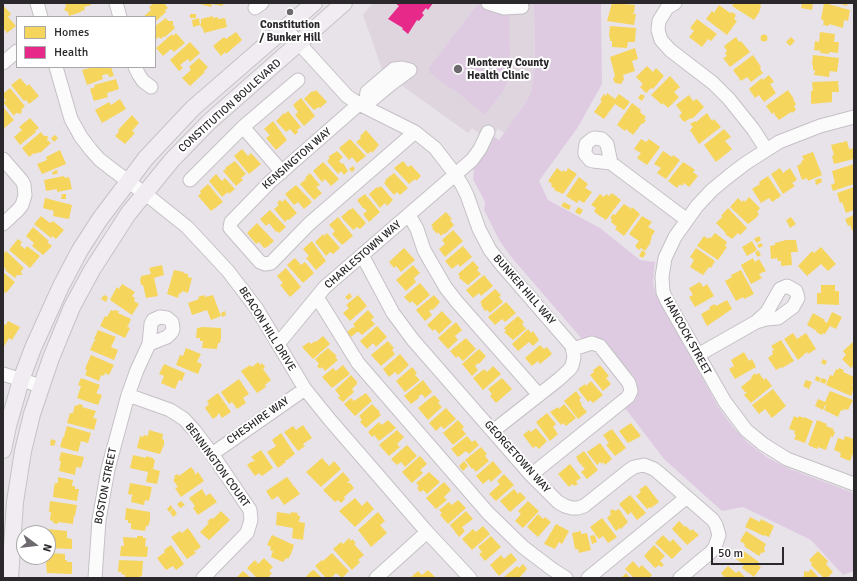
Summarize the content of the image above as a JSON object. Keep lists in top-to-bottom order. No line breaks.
{"streets":{"main road":["CONSTITUTION BOULEVARD"],"street":["KENSINGTON WAY","CHARLESTOWN WAY","BUNKER HILL WAY","BEACON HILL DRIVE","HANCOCK STREET","CHESHIRE WAY","GEORGETOWN WAY","BENNINGTON COURT","BOSTON STREET"]},"crossings":[["CONSTITUTION BOULEVARD","BUNKER HILL WAY"],["CONSTITUTION BOULEVARD","BEACON HILL DRIVE"],["KENSINGTON WAY","BUNKER HILL WAY"],["CHARLESTOWN WAY","BUNKER HILL WAY"],["CHARLESTOWN WAY","BEACON HILL DRIVE"],["CHARLESTOWN WAY","GEORGETOWN WAY"],["BEACON HILL DRIVE","CHESHIRE WAY"],["CHESHIRE WAY","BENNINGTON COURT"],["BENNINGTON COURT","BOSTON STREET"]],"places":["Constitution / Bunker Hill","Monterey County Health Clinic"],"legend":["Homes","Health"],"scale_bar":"50 m","north":"right"}
